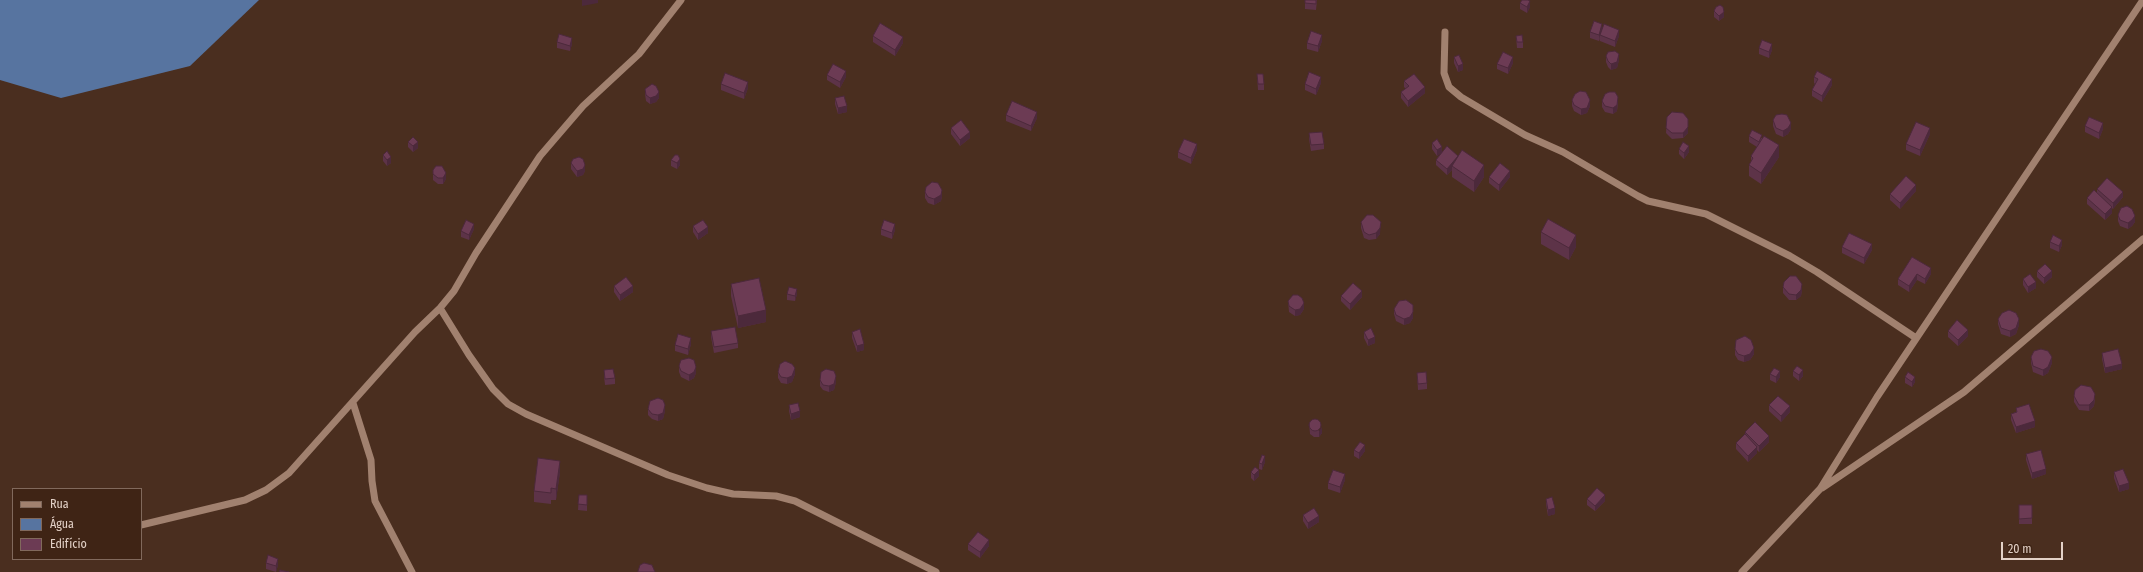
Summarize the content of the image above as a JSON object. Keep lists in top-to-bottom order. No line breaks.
{"legend":["Rua","Água","Edifício"],"scale_bar":"20 m"}
